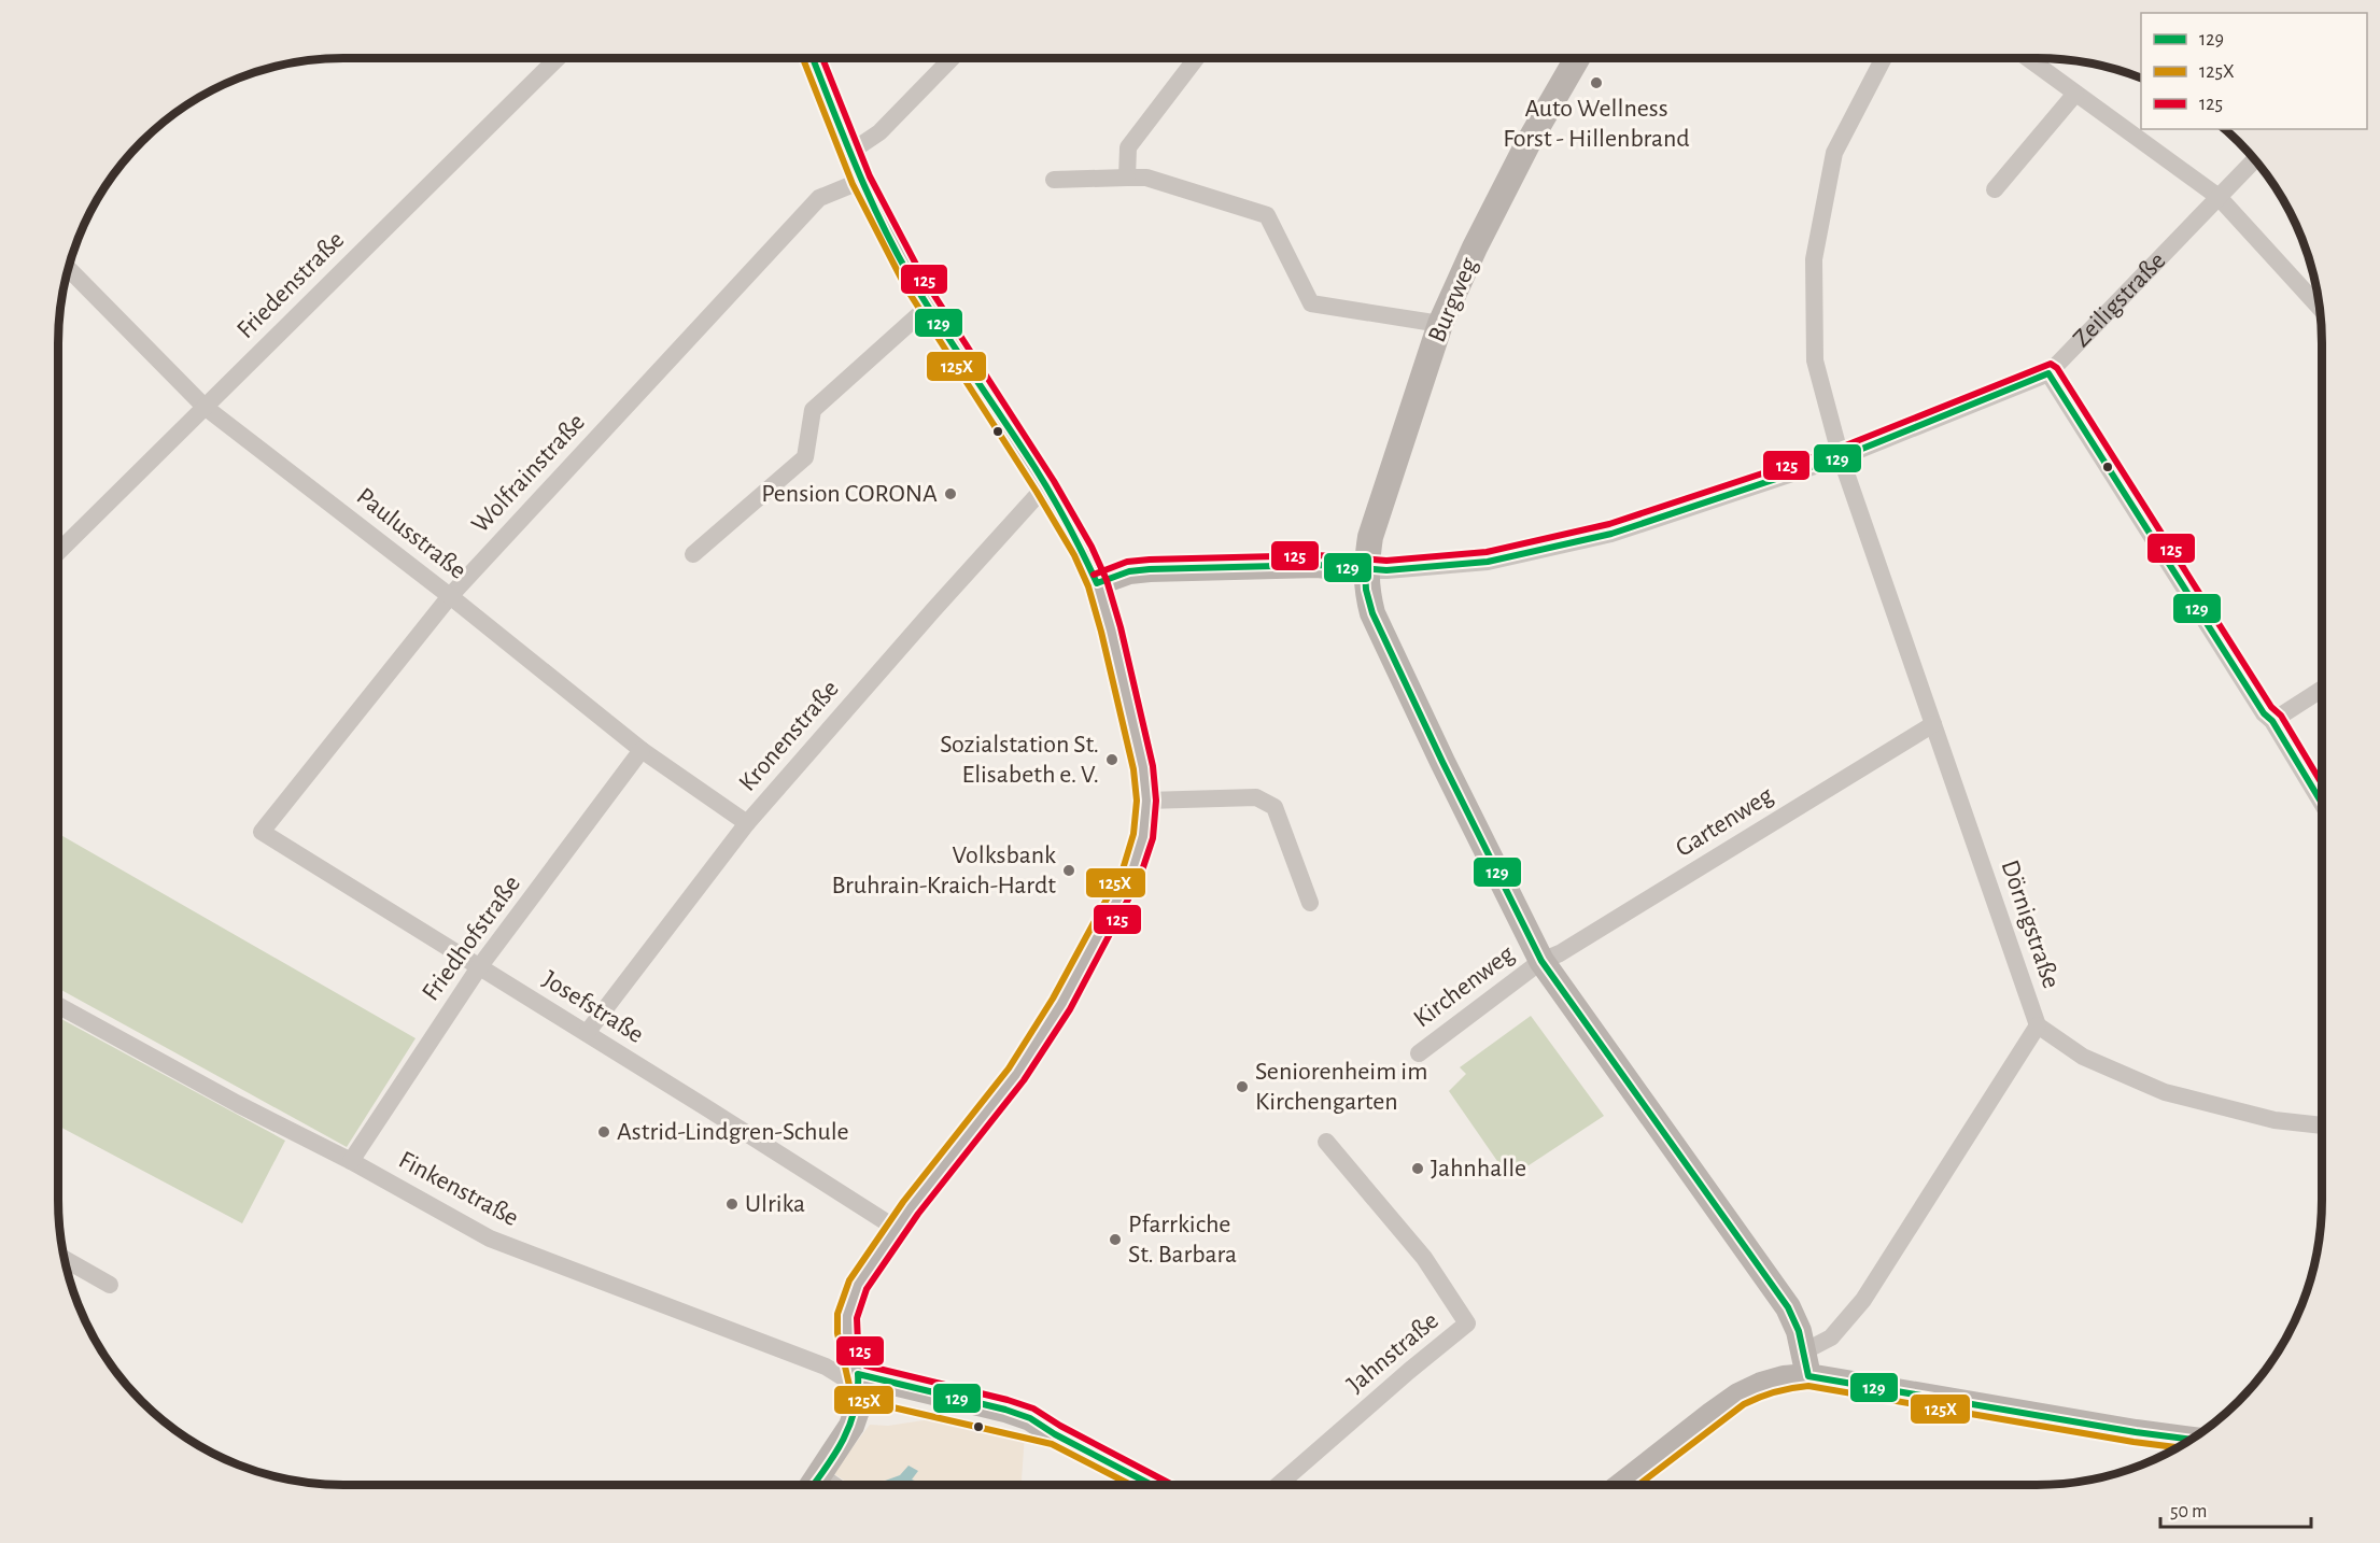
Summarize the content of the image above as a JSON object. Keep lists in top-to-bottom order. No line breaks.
{"streets":{"street":["Friedenstraße","Zeiligstraße","Burgweg","Wolfrainstraße","Paulusstraße","Kronenstraße","Gartenweg","Dörnigstraße","Friedhofstraße","Kirchenweg","Josefstraße","Finkenstraße","Jahnstraße"]},"crossings":[["Friedenstraße","Paulusstraße"],["Zeiligstraße","Burgweg"],["Zeiligstraße","Dörnigstraße"],["Burgweg","Gartenweg"],["Burgweg","Dörnigstraße"],["Burgweg","Kirchenweg"],["Wolfrainstraße","Paulusstraße"],["Wolfrainstraße","Josefstraße"],["Paulusstraße","Kronenstraße"],["Paulusstraße","Friedhofstraße"],["Kronenstraße","Josefstraße"],["Gartenweg","Dörnigstraße"],["Gartenweg","Kirchenweg"],["Friedhofstraße","Josefstraße"],["Friedhofstraße","Finkenstraße"]],"places":["Auto Wellness Forst - Hillenbrand","Pension CORONA","Sozialstation St. Elisabeth e. V.","Volksbank Bruhrain-Kraich-Hardt","Seniorenheim im Kirchengarten","Astrid-Lindgren-Schule","Jahnhalle","Ulrika","Pfarrkiche St. Barbara"],"lines":["transit line 129","transit line 125X","transit line 125"],"legend":["129","125X","125"],"scale_bar":"50 m"}
